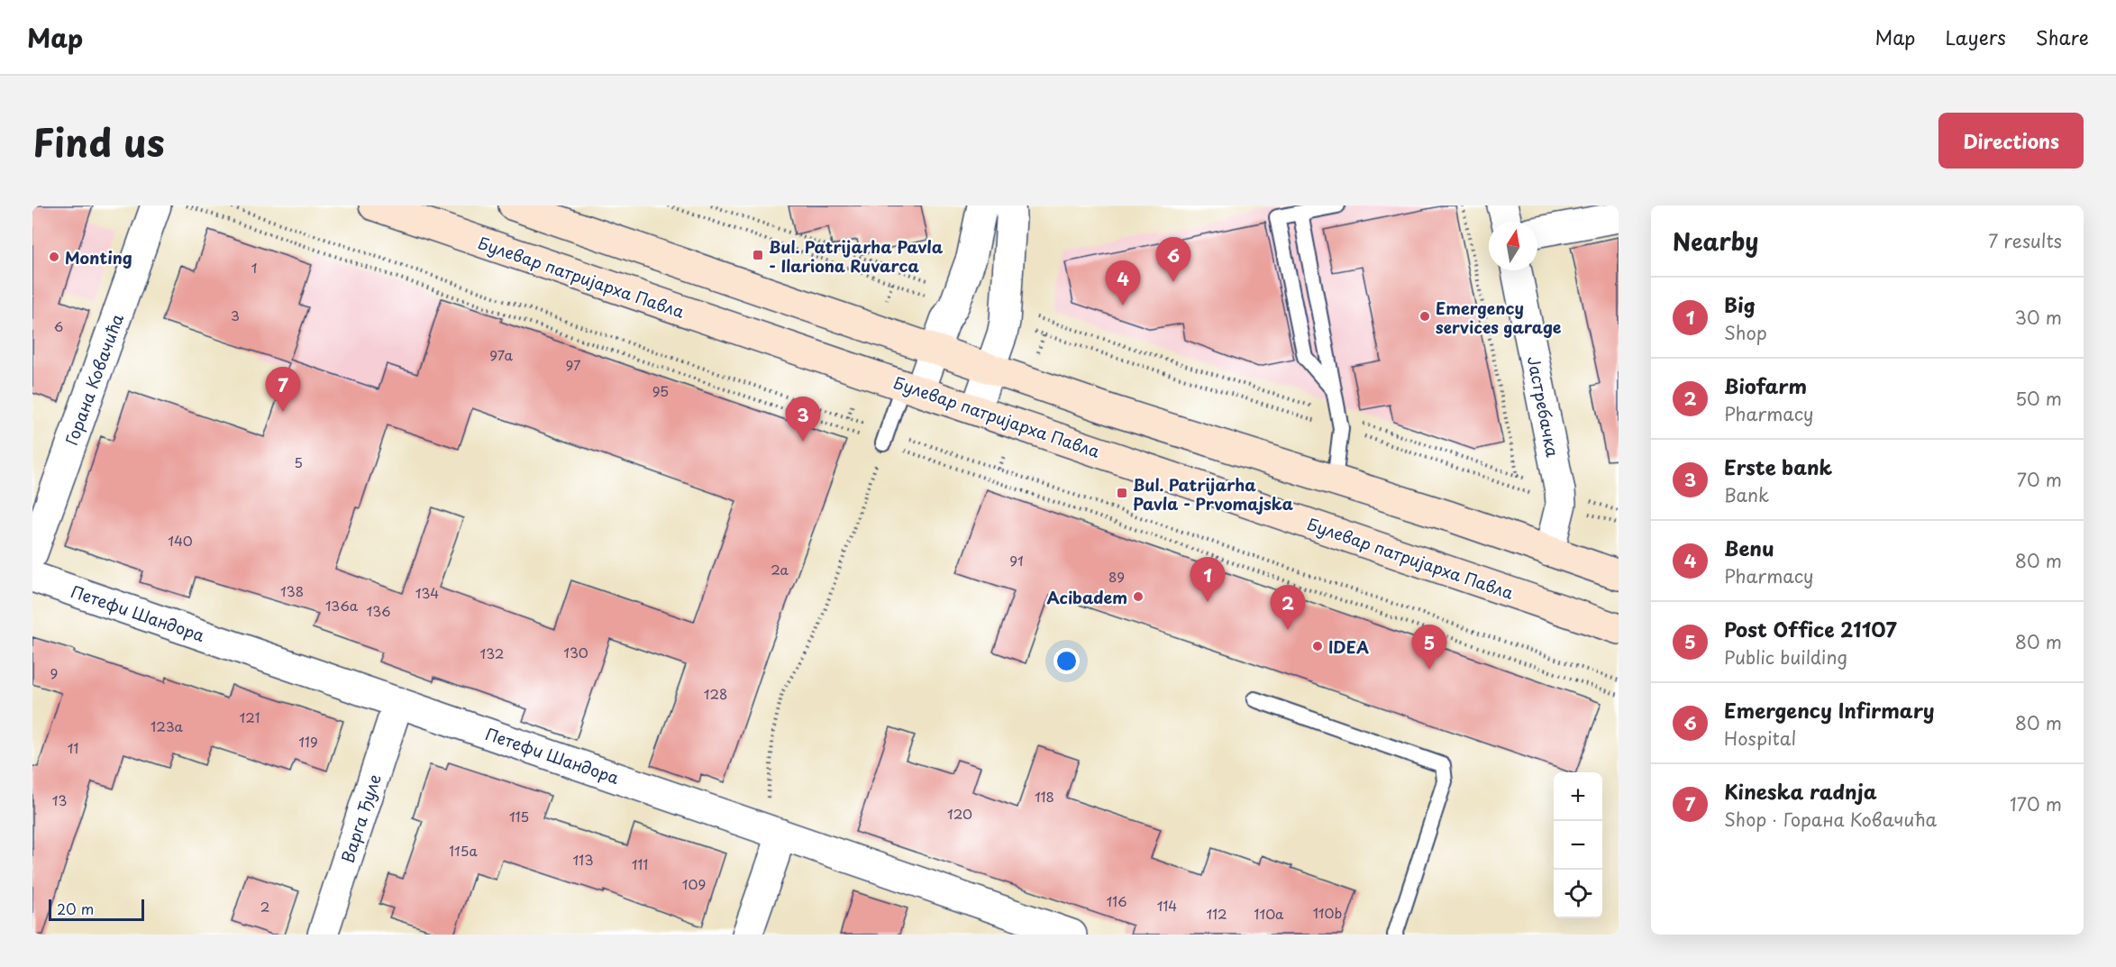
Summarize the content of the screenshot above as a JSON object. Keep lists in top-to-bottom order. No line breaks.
{"streets":{"main road":["Булевар патријарха Павла"],"street":["Горана Ковачића","Јастребачка","Петефи Шандора","Варга Ђуле"]},"crossings":[["Петефи Шандора","Варга Ђуле"]],"places":{"transit":["Bul. Patrijarha Pavla - Ilariona Ruvarca","Bul. Patrijarha Pavla - Prvomajska"],"other":["Monting","Emergency services garage","Acibadem","IDEA"]},"house_numbers":["1","3","6","97a","97","95","5","140","91","2a","89","138","134","136a","136","130","132","9","128","121","123a","119","11","118","13","120","115","115a","113","111","109","116","114","2","110b","112","110a"],"scale_bar":"20 m","north":"top","page":{"header":"Map","nav":["Map","Layers","Share"],"title":"Find us","buttons":"Directions","heading":["Nearby","7 results"],"pins":["6","4","7","3","1","2","5"],"list":[{"mark":"1","name":"Big","note":"Shop","value":"30 m"},{"mark":"2","name":"Biofarm","note":"Pharmacy","value":"50 m"},{"mark":"3","name":"Erste bank","note":"Bank","value":"70 m"},{"mark":"4","name":"Benu","note":"Pharmacy","value":"80 m"},{"mark":"5","name":"Post Office 21107","note":"Public building","value":"80 m"},{"mark":"6","name":"Emergency Infirmary","note":"Hospital","value":"80 m"},{"mark":"7","name":"Kineska radnja","note":"Shop · Горана Ковачића","value":"170 m"}],"map_buttons":["+","−"],"scale":"20 m"}}
